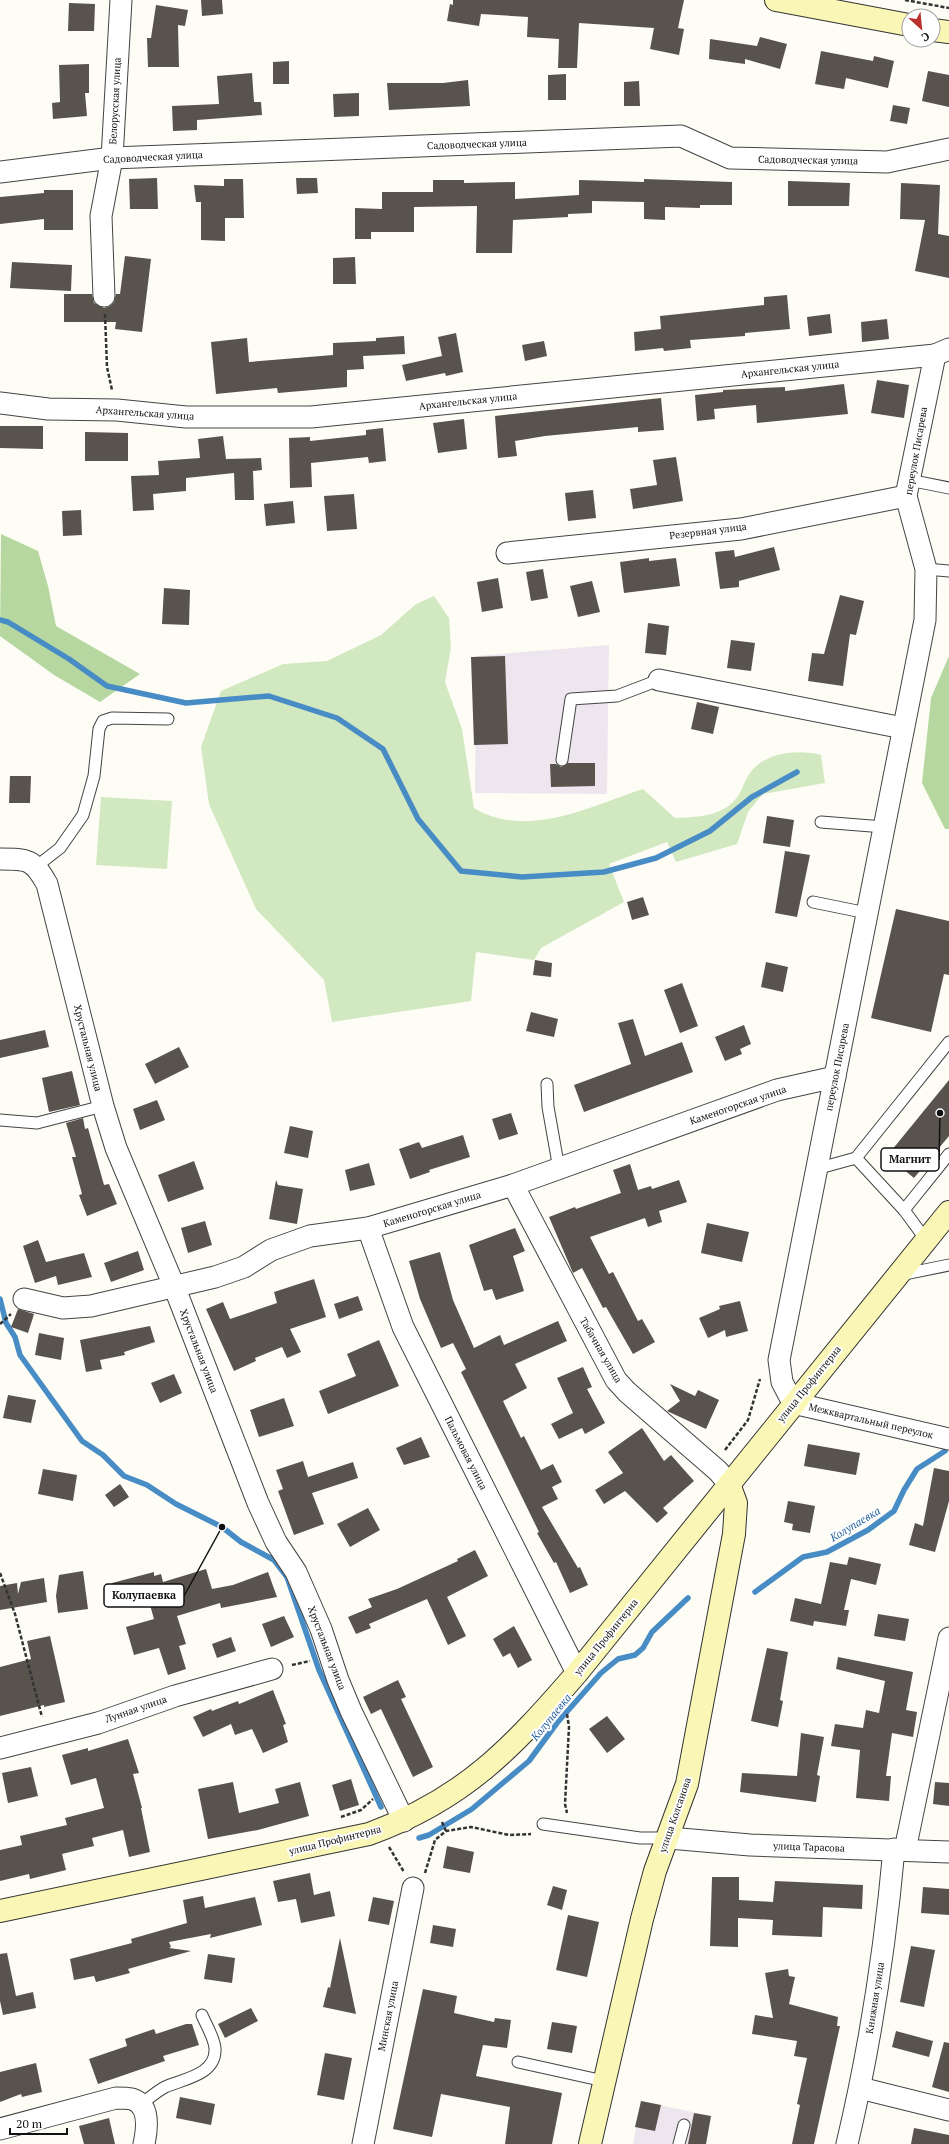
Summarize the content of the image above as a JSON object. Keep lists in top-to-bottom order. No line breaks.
{"streets":{"main road":["улица Профинтерна","улица Колсанова"],"street":["Белорусская улица","Садоводческая улица","Архангельская улица","переулок Писарева","Резервная улица","Хрустальная улица","Каменогорская улица","Табачная улица","Межквартальный переулок","Пальмовая улица","Лунная улица","улица Тарасова","Книжная улица","Минская улица"]},"crossings":[["Белорусская улица","Садоводческая улица"],["Архангельская улица","переулок Писарева"],["переулок Писарева","Резервная улица"],["переулок Писарева","Каменогорская улица"],["переулок Писарева","улица Профинтерна"],["переулок Писарева","Межквартальный переулок"],["Хрустальная улица","Каменогорская улица"],["Хрустальная улица","улица Профинтерна"],["Каменогорская улица","Табачная улица"],["Каменогорская улица","Пальмовая улица"],["Табачная улица","улица Профинтерна"],["Табачная улица","улица Колсанова"],["улица Профинтерна","Межквартальный переулок"],["улица Профинтерна","Пальмовая улица"],["улица Профинтерна","улица Колсанова"],["улица Колсанова","улица Тарасова"],["улица Тарасова","Книжная улица"]],"water":["Колупаевка"],"places":["Магнит","Колупаевка"],"scale_bar":"20 m","north":"bottom right"}
